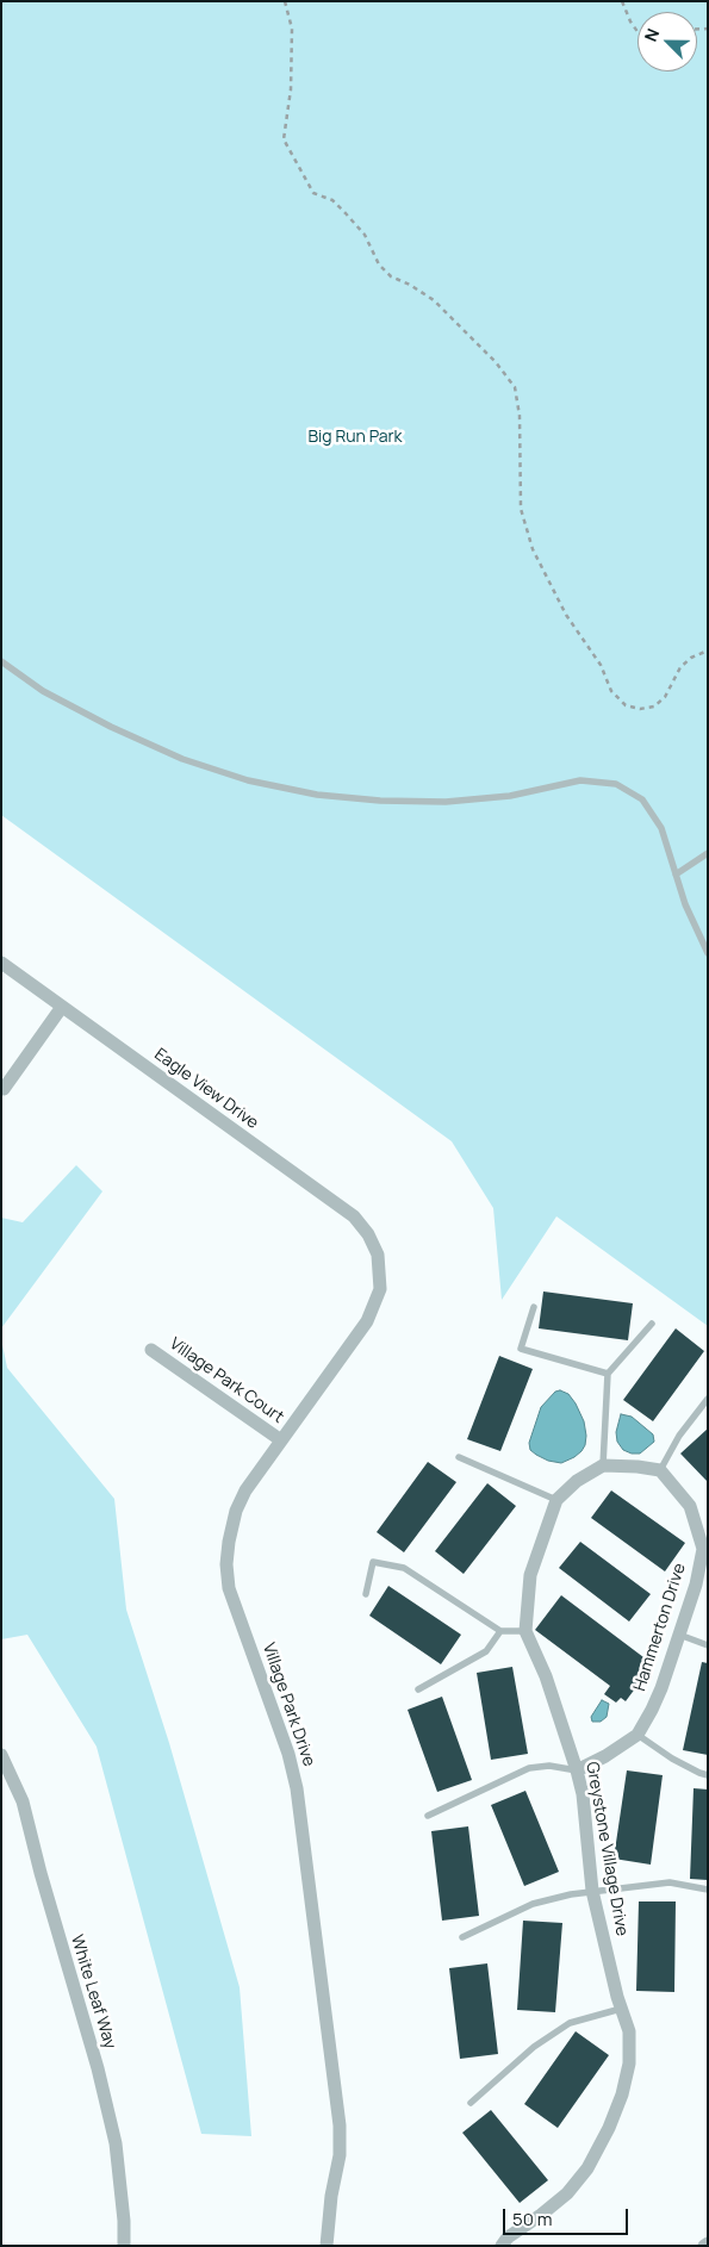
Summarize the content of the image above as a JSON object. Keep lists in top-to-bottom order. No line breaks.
{"streets":{"street":["Eagle View Drive","Village Park Court","Hammerton Drive","Village Park Drive","Greystone Village Drive","White Leaf Way"]},"crossings":[["Eagle View Drive","Village Park Drive"],["Village Park Court","Village Park Drive"],["Hammerton Drive","Greystone Village Drive"]],"parks":["Big Run Park"],"scale_bar":"50 m","north":"top left"}
